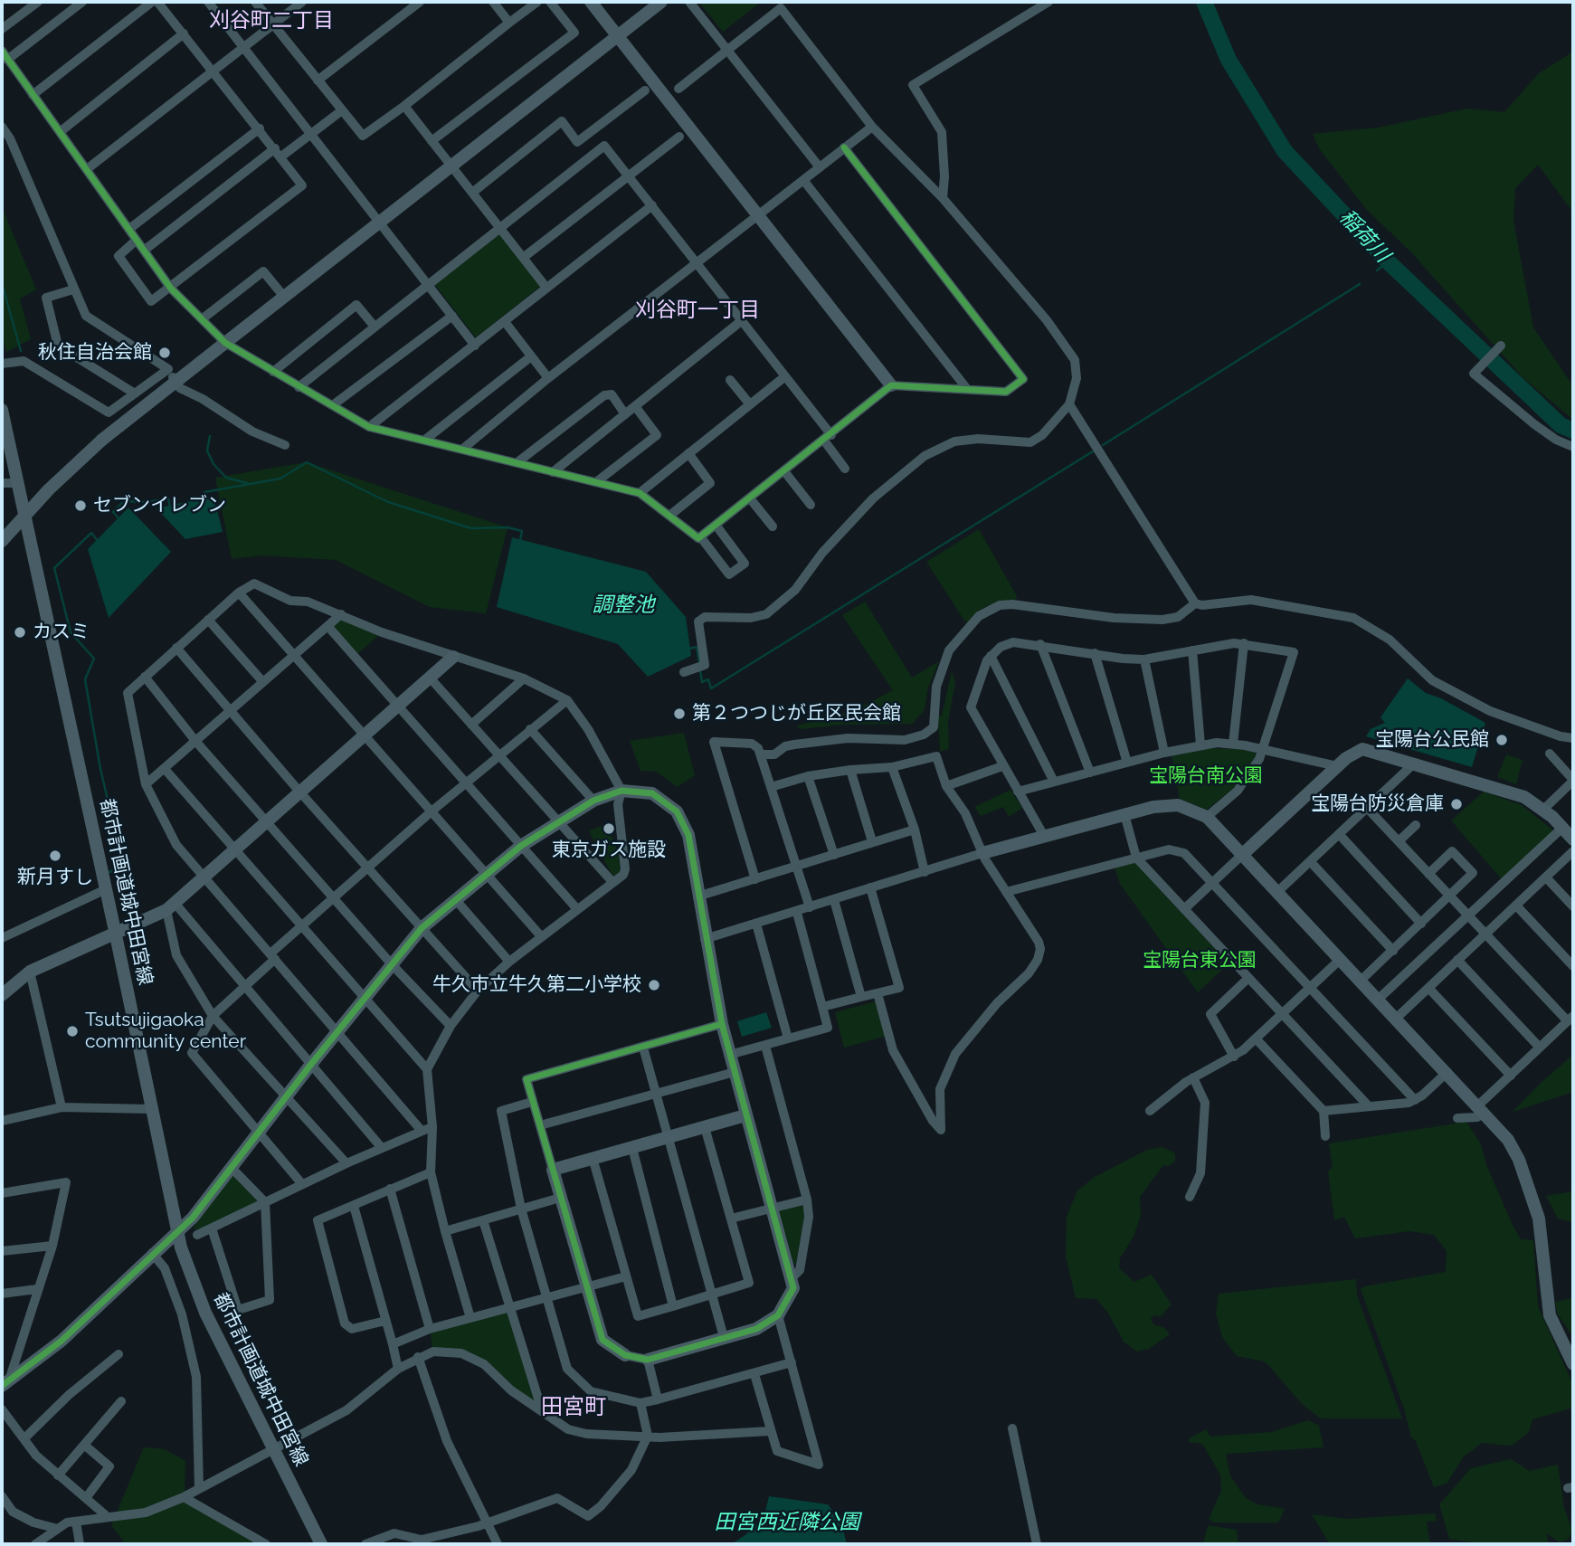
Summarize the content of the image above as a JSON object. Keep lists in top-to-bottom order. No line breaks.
{"streets":{"street":["都市計画道城中田宮線"]},"districts":["刈谷町二丁目","刈谷町一丁目","田宮町"],"water":["稲荷川","調整池","田宮西近隣公園"],"parks":["宝陽台南公園","宝陽台東公園"],"places":["秋住自治会館","セブンイレブン","カスミ","第２つつじが丘区民会館","宝陽台公民館","宝陽台防災倉庫","東京ガス施設","新月すし","牛久市立牛久第二小学校","Tsutsujigaoka community center"]}
